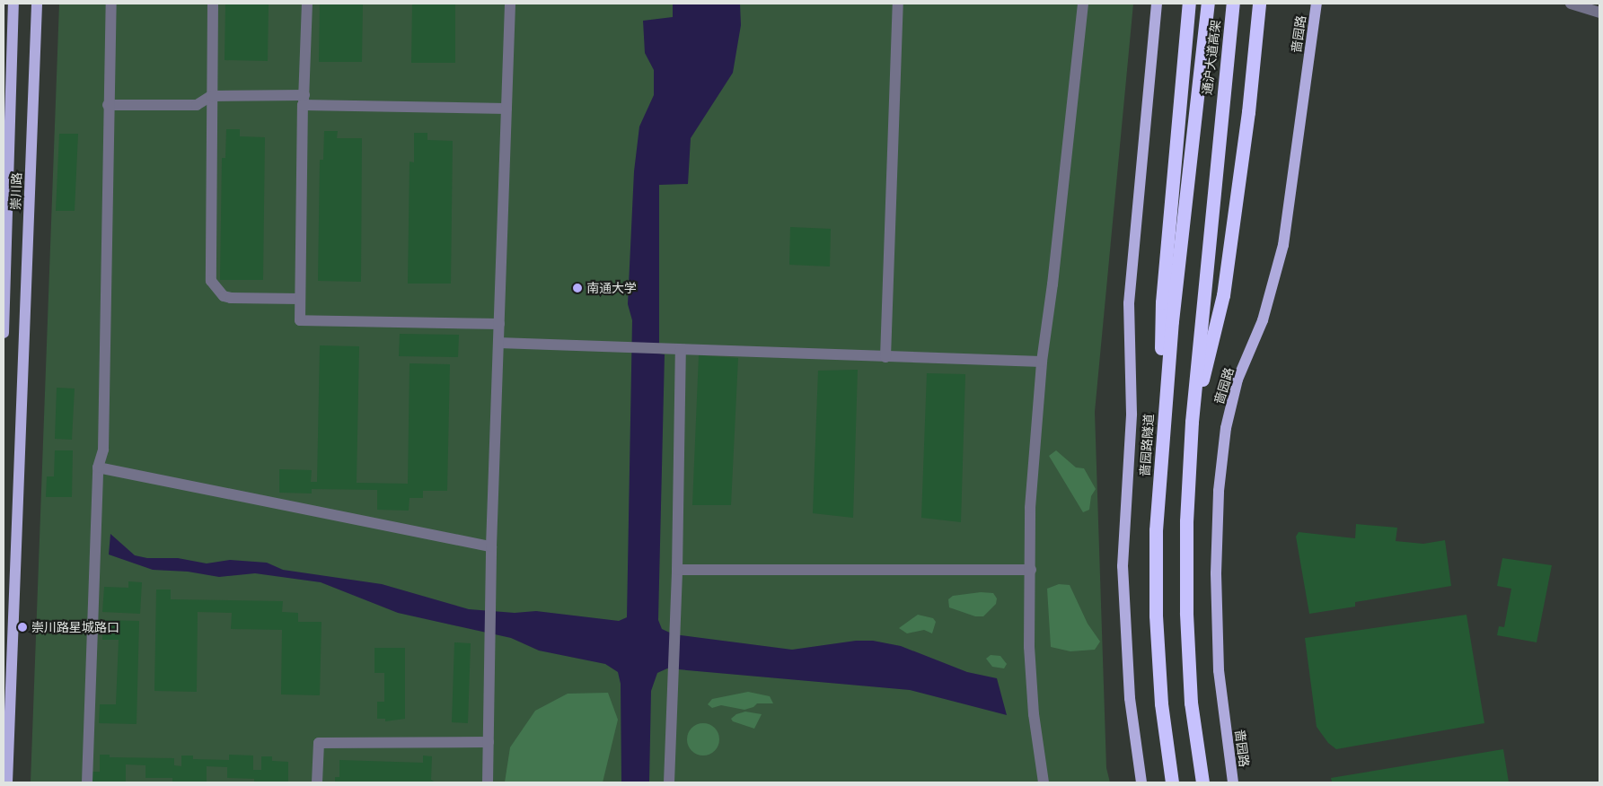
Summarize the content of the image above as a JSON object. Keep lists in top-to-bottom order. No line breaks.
{"streets":{"highway":["通沪大道高架","啬园路隧道"],"main road":["啬园路","崇川路"]},"crossings":[["通沪大道高架","啬园路隧道"]],"places":["南通大学","崇川路星城路口"]}
